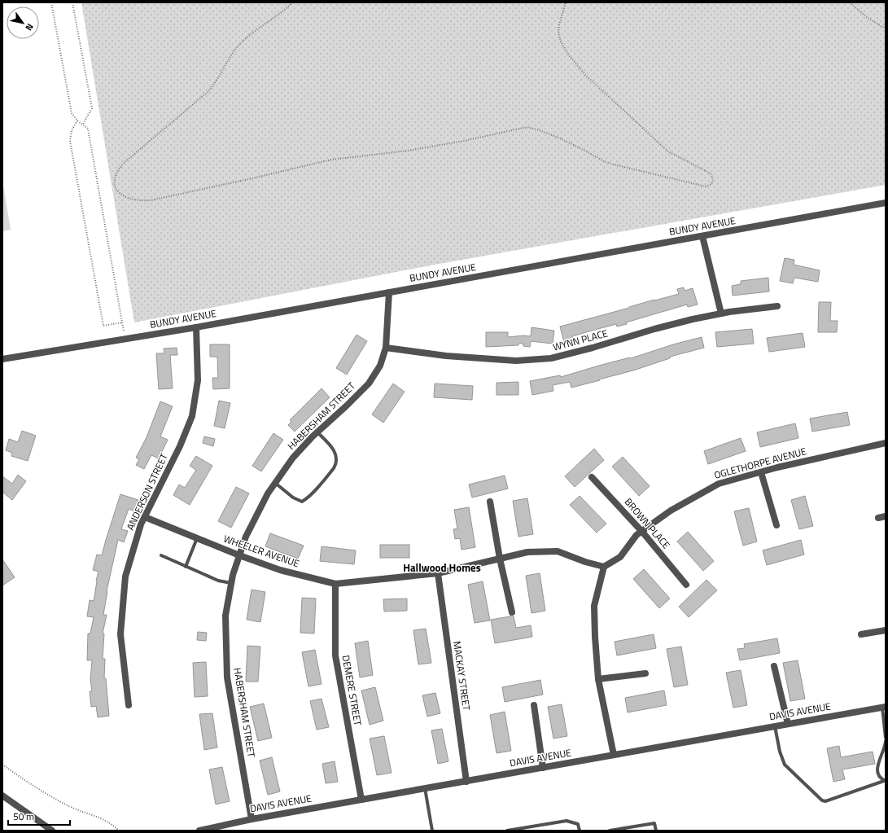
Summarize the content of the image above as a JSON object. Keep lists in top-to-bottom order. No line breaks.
{"streets":{"street":["BUNDY AVENUE","WYNN PLACE","HABERSHAM STREET","OGLETHORPE AVENUE","ANDERSON STREET","BROWN PLACE","WHEELER AVENUE","MACKAY STREET","DEMERE STREET","DAVIS AVENUE"]},"crossings":[["BUNDY AVENUE","HABERSHAM STREET"],["BUNDY AVENUE","ANDERSON STREET"],["WYNN PLACE","HABERSHAM STREET"],["HABERSHAM STREET","WHEELER AVENUE"],["HABERSHAM STREET","DAVIS AVENUE"],["OGLETHORPE AVENUE","BROWN PLACE"],["OGLETHORPE AVENUE","WHEELER AVENUE"],["ANDERSON STREET","WHEELER AVENUE"],["WHEELER AVENUE","MACKAY STREET"],["WHEELER AVENUE","DEMERE STREET"],["MACKAY STREET","DAVIS AVENUE"],["DEMERE STREET","DAVIS AVENUE"]],"districts":["Hallwood Homes"],"scale_bar":"50 m","north":"bottom right"}
